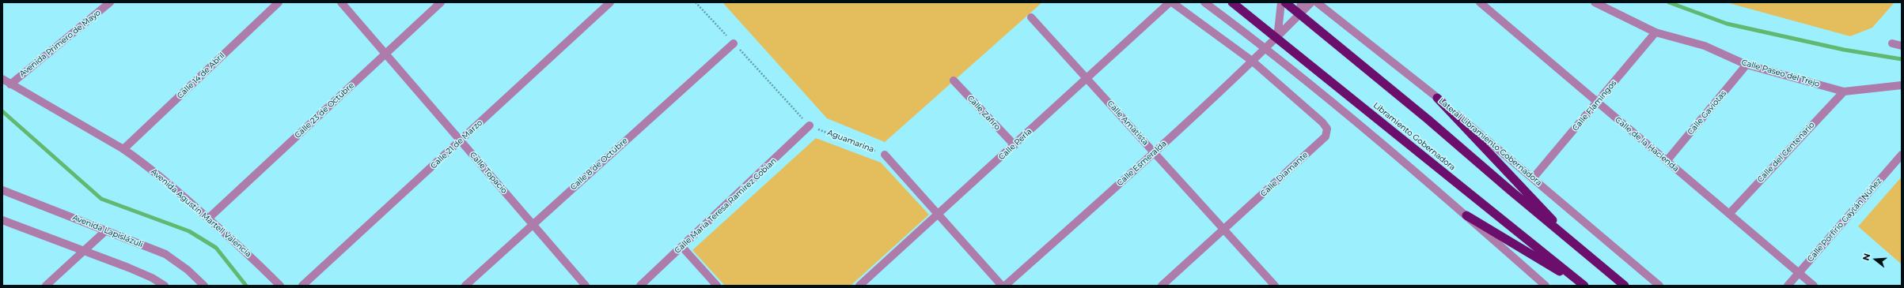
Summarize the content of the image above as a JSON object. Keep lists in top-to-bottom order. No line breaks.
{"streets":{"highway":["Libramiento Gobernadora"],"street":["Avenida Primero de Mayo","Calle Paseo del Trejo","Calle 14 de Abril","Calle Flamingos","Calle 23 de Octubre","Calle Zafiro","Calle Gaviotas","Calle Amatista","Aguamarina","Lateral Libramiento Gobernadora","Calle 21 de Marzo","Calle Perla","Calle de la Hacienda","Calle del Centenario","Calle Esmeralda","Calle 8 de Octubre","Calle Topacio","Calle Diamante","Calle María Teresa Ramírez Cobian","Avenida Agustín Martell Valencia","Calle Porfirio Gaytán Núñez","Avenida Lapislázuli"]},"crossings":[["Avenida Primero de Mayo","Avenida Agustín Martell Valencia"],["Calle Paseo del Trejo","Calle Flamingos"],["Calle Paseo del Trejo","Calle Gaviotas"],["Calle Paseo del Trejo","Calle del Centenario"],["Calle 14 de Abril","Avenida Agustín Martell Valencia"],["Calle Flamingos","Lateral Libramiento Gobernadora"],["Calle Flamingos","Calle de la Hacienda"],["Calle 23 de Octubre","Calle Topacio"],["Calle 23 de Octubre","Avenida Agustín Martell Valencia"],["Calle Zafiro","Calle Perla"],["Calle Gaviotas","Calle de la Hacienda"],["Calle Amatista","Calle Perla"],["Calle Amatista","Calle Esmeralda"],["Calle Amatista","Calle Diamante"],["Libramiento Gobernadora","Calle Esmeralda"],["Aguamarina","Calle Perla"],["Aguamarina","Calle 8 de Octubre"],["Aguamarina","Calle María Teresa Ramírez Cobian"],["Calle 21 de Marzo","Calle Topacio"],["Calle de la Hacienda","Calle del Centenario"],["Calle de la Hacienda","Calle Porfirio Gaytán Núñez"],["Calle Esmeralda","Calle Diamante"],["Calle 8 de Octubre","Calle Topacio"]],"north":"left"}
